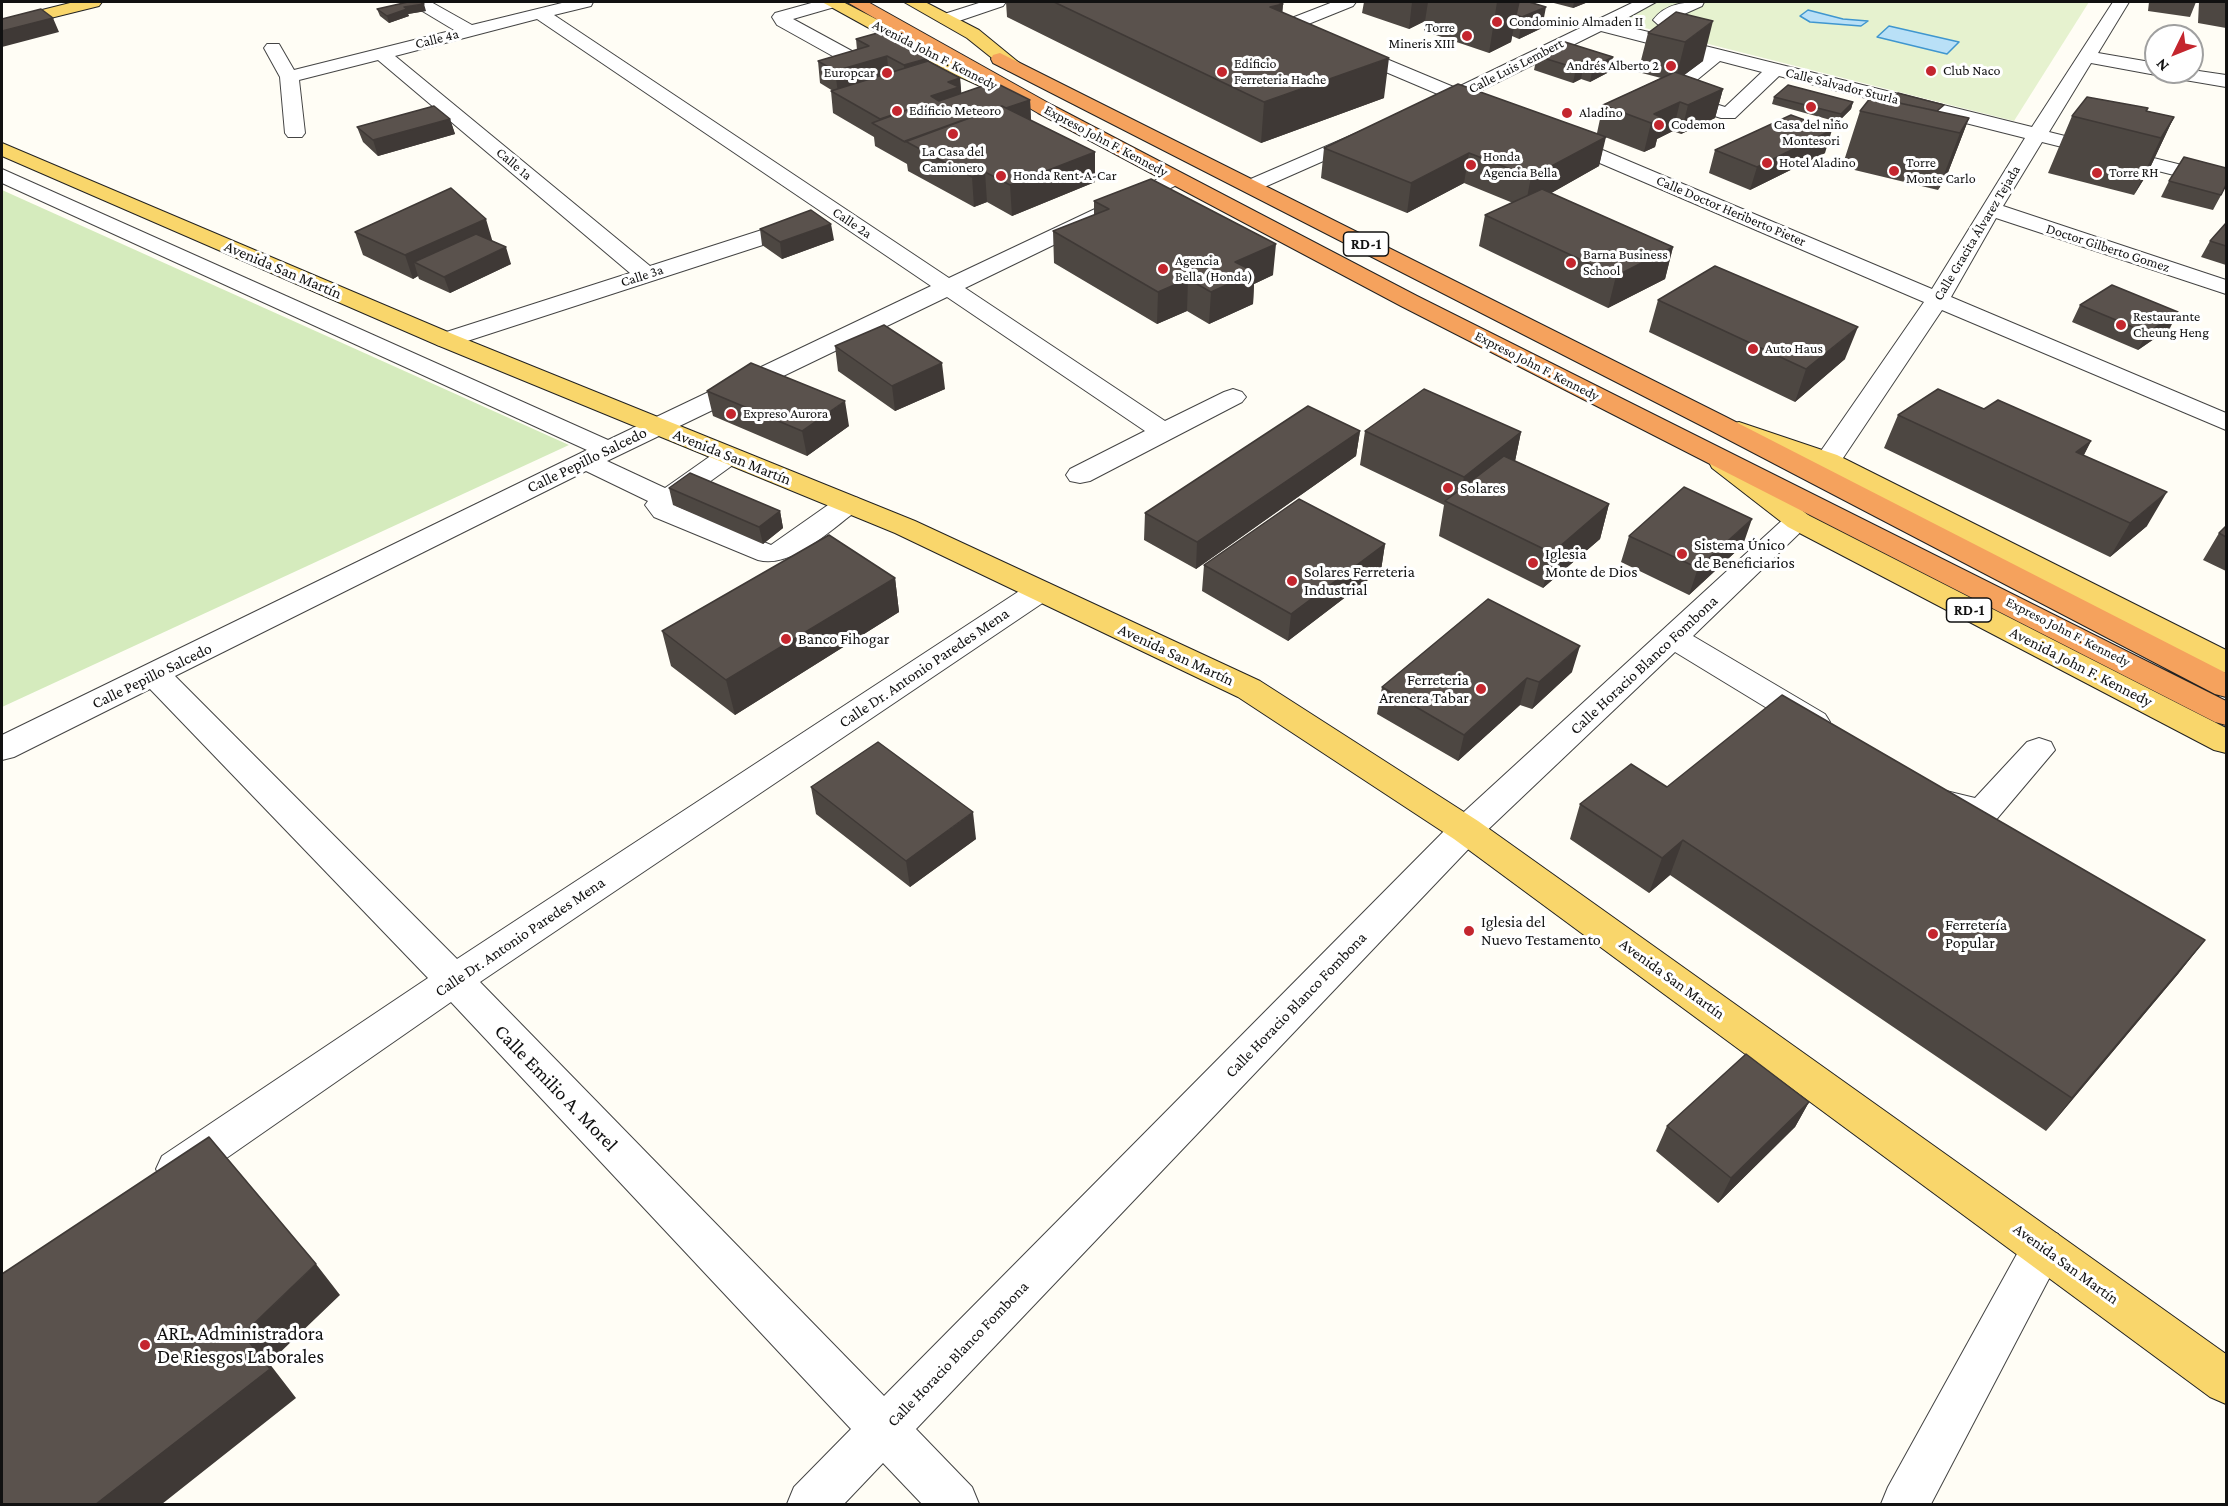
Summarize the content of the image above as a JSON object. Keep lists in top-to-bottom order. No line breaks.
{"streets":{"highway":["Expreso John F. Kennedy","RD-1"],"main road":["Avenida John F. Kennedy","Avenida San Martín"],"street":["Calle 4a","Calle Luis Lembert","Calle Salvador Sturla","Calle 1a","Calle Doctor Heriberto Pieter","Calle 2a","Calle Gracita Álvarez Tejada","Doctor Gilberto Gomez","Calle 3a","Calle Pepillo Salcedo","Calle Horacio Blanco Fombona","Calle Dr. Antonio Paredes Mena","Calle Emilio A. Morel"]},"crossings":[["Calle 4a","Calle 1a"],["Calle 4a","Calle 2a"],["Avenida John F. Kennedy","Expreso John F. Kennedy"],["Avenida John F. Kennedy","Calle Horacio Blanco Fombona"],["Calle Luis Lembert","Calle Salvador Sturla"],["Calle Salvador Sturla","Calle Gracita Álvarez Tejada"],["Expreso John F. Kennedy","RD-1"],["Expreso John F. Kennedy","Calle Pepillo Salcedo"],["Calle 1a","Calle 3a"],["Calle Doctor Heriberto Pieter","Calle Gracita Álvarez Tejada"],["Calle 2a","Calle 3a"],["Calle 2a","Calle Pepillo Salcedo"],["Calle Gracita Álvarez Tejada","RD-1"],["Calle Gracita Álvarez Tejada","Doctor Gilberto Gomez"],["Avenida San Martín","Calle 3a"],["Avenida San Martín","Calle Pepillo Salcedo"],["Avenida San Martín","Calle Horacio Blanco Fombona"],["Avenida San Martín","Calle Dr. Antonio Paredes Mena"],["Calle Pepillo Salcedo","Calle Emilio A. Morel"],["Calle Horacio Blanco Fombona","Calle Emilio A. Morel"],["Calle Dr. Antonio Paredes Mena","Calle Emilio A. Morel"]],"places":["Condominio Almaden II","Torre Mineris XIII","Andrés Alberto 2","Club Naco","Edificio Ferreteria Hache","Europcar","Casa del niño Montesori","Edificio Meteoro","Aladino","Codemon","La Casa del Camionero","Hotel Aladino","Honda Agencia Bella","Torre Monte Carlo","Torre RH","Honda Rent-A-Car","Barna Business School","Agencia Bella (Honda)","Restaurante Cheung Heng","Auto Haus","Expreso Aurora","Solares","Sistema Único de Beneficiarios","Iglesia Monte de Dios","Solares Ferreteria Industrial","Banco Fihogar","Ferreteria Arenera Tabar","Iglesia del Nuevo Testamento","Ferretería Popular","ARL. Administradora De Riesgos Laborales"],"north":"bottom left"}
